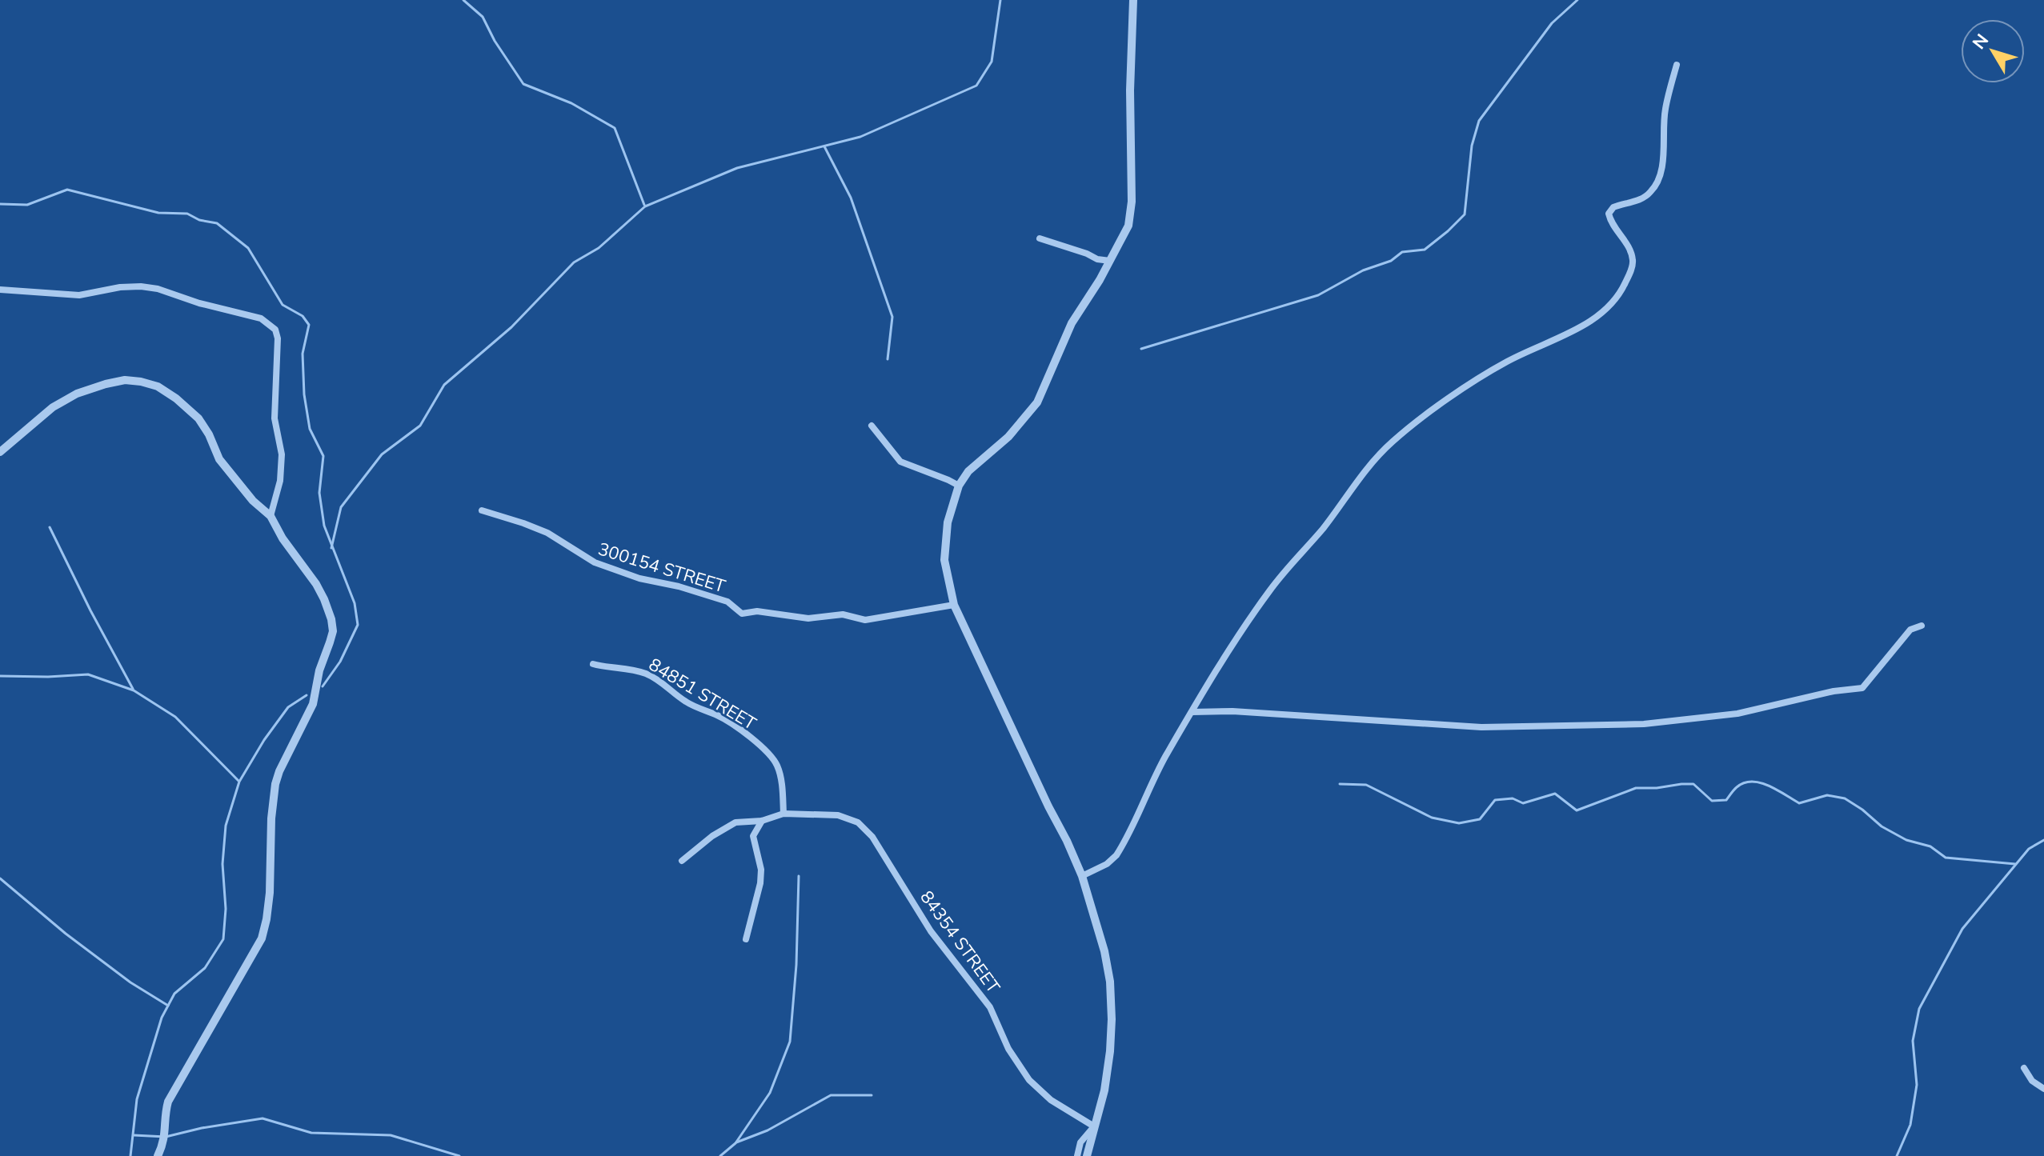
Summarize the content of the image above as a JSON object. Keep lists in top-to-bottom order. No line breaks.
{"streets":{"street":["300154 STREET","84851 STREET","84354 STREET"]},"crossings":[["84851 STREET","84354 STREET"]],"north":"top left"}
